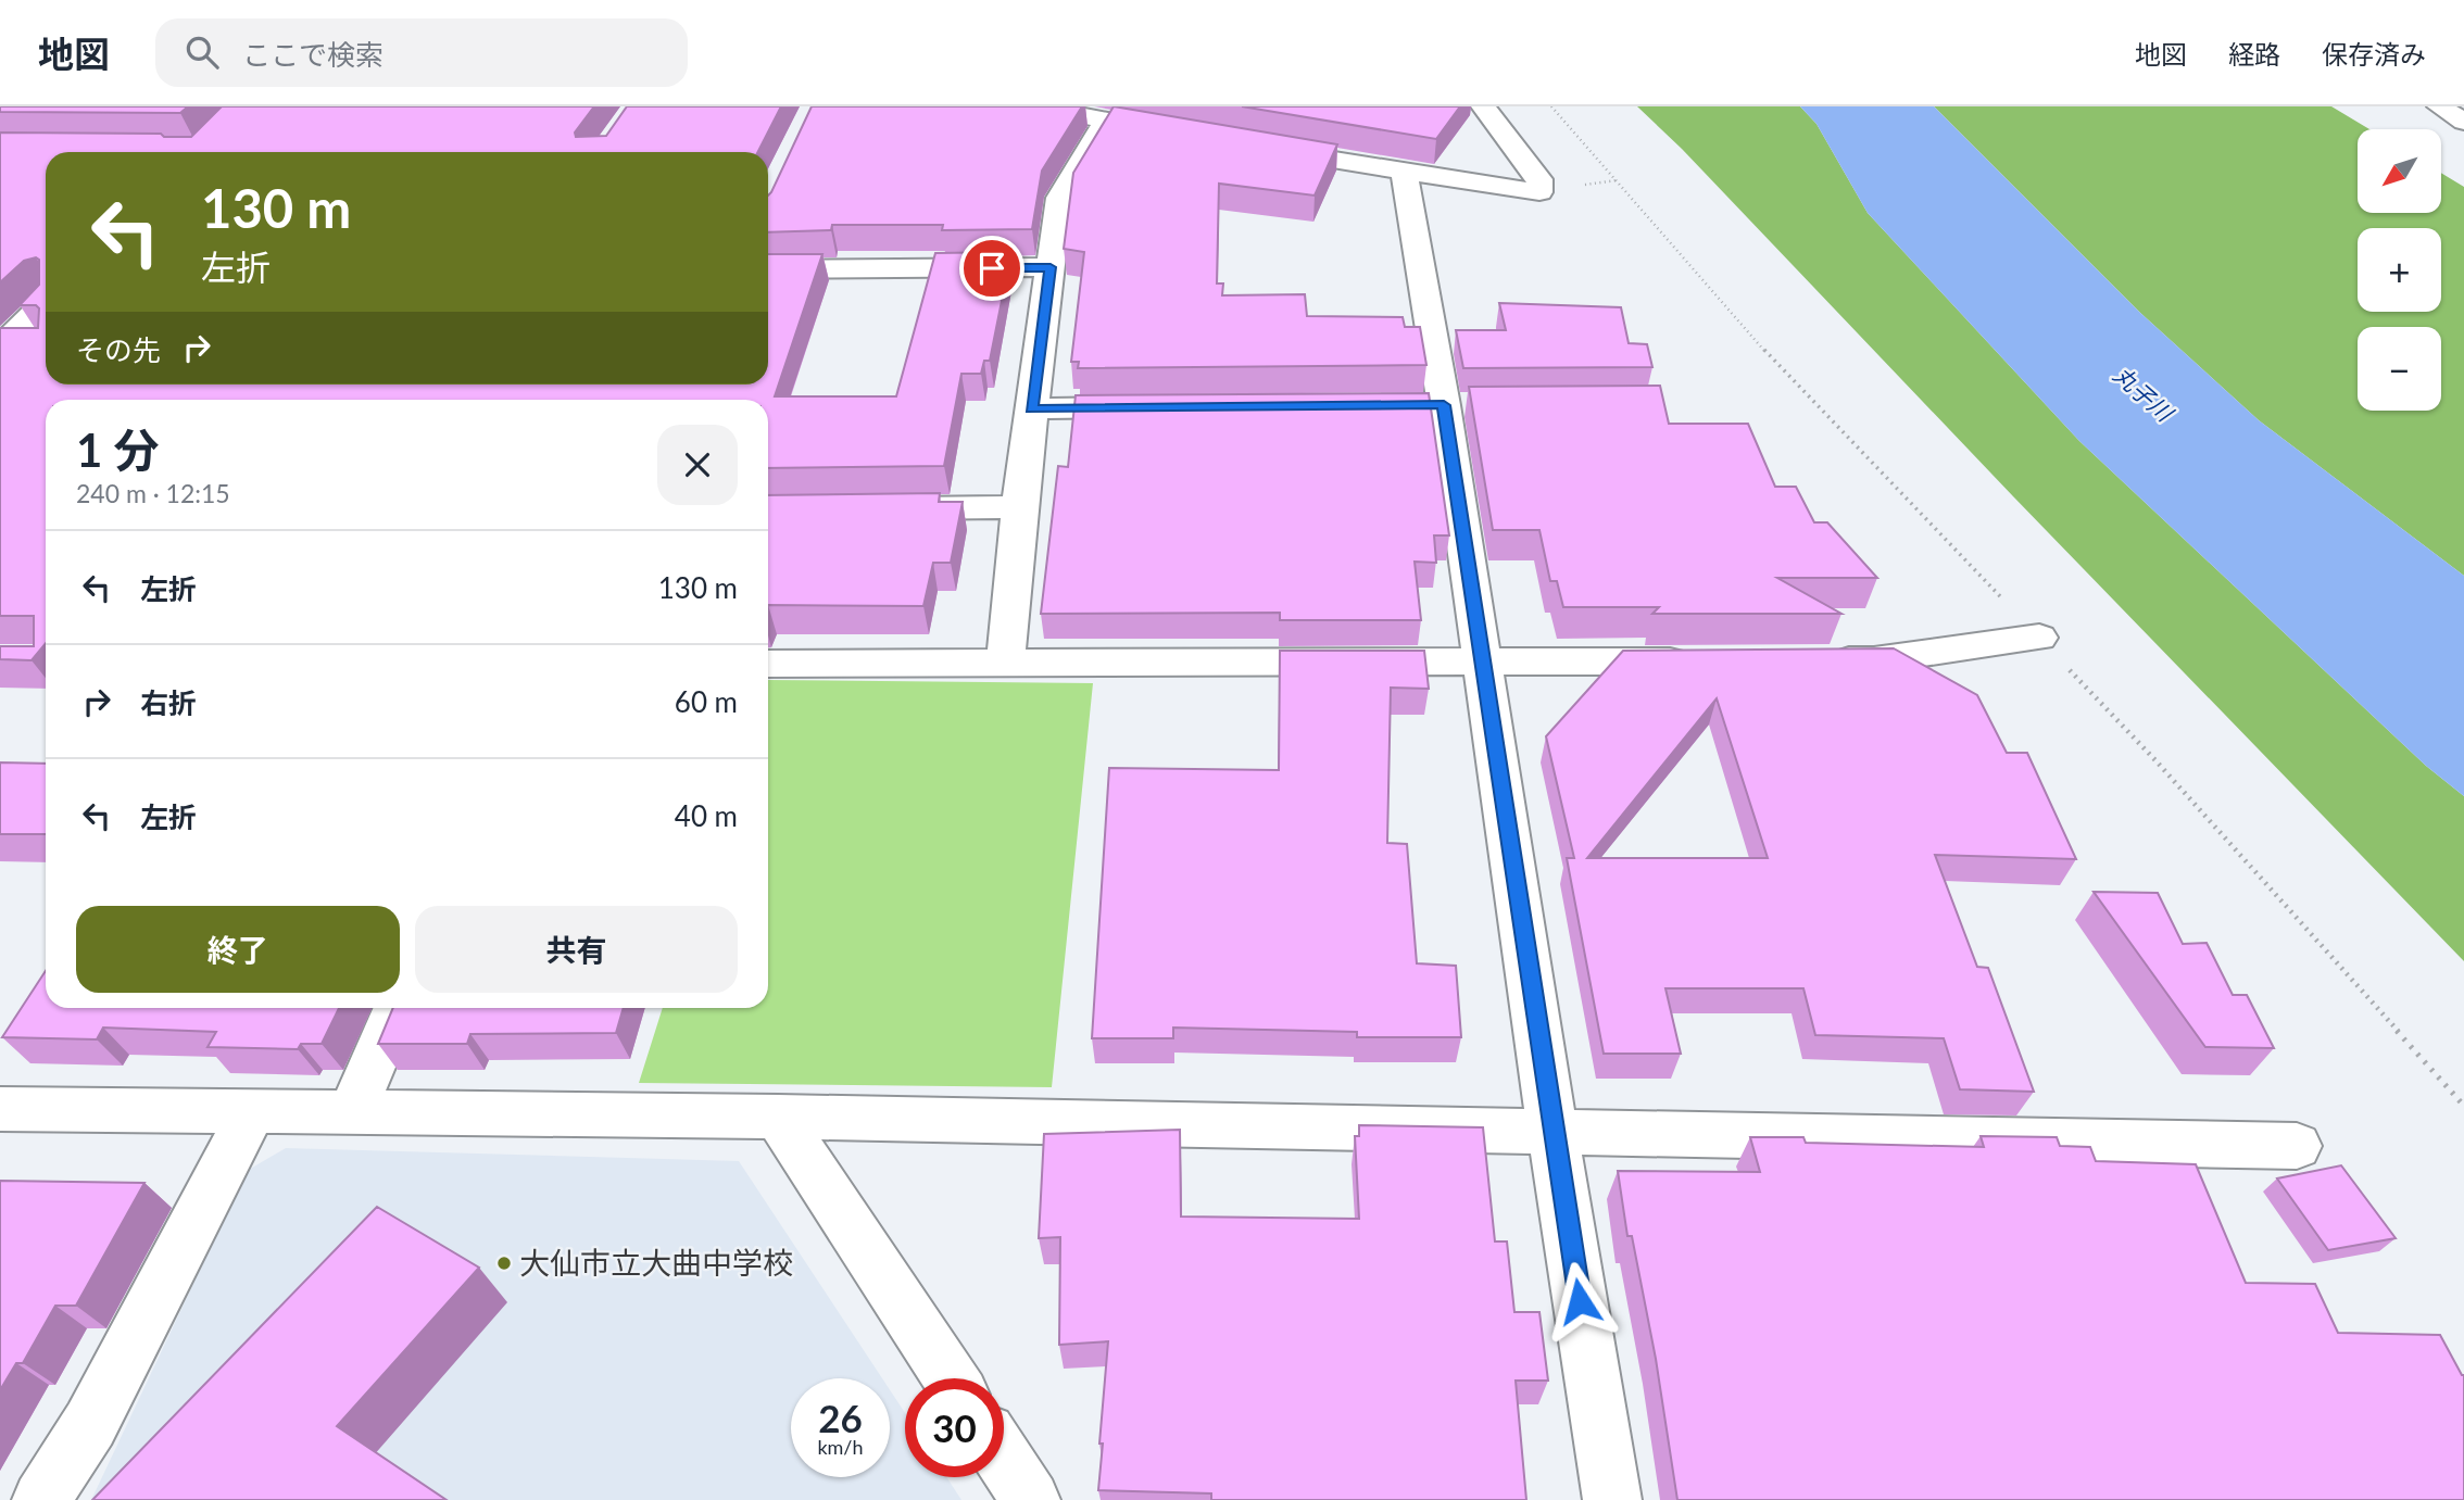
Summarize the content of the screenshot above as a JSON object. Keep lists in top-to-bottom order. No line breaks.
{"water":["丸子川"],"places":["大仙市立大曲中学校"],"north":"bottom left","page":{"header":"地図","search":"ここで検索","nav":["地図","経路","保存済み"],"map_buttons":["+","−"],"turn":["130 m","左折"],"then":"その先","heading":["1 分","240 m · 12:15"],"list":[{"name":"左折","value":"130 m"},{"name":"右折","value":"60 m"},{"name":"左折","value":"40 m"}],"buttons":["終了","共有"],"speed":"26 km/h","limit":"30"}}
